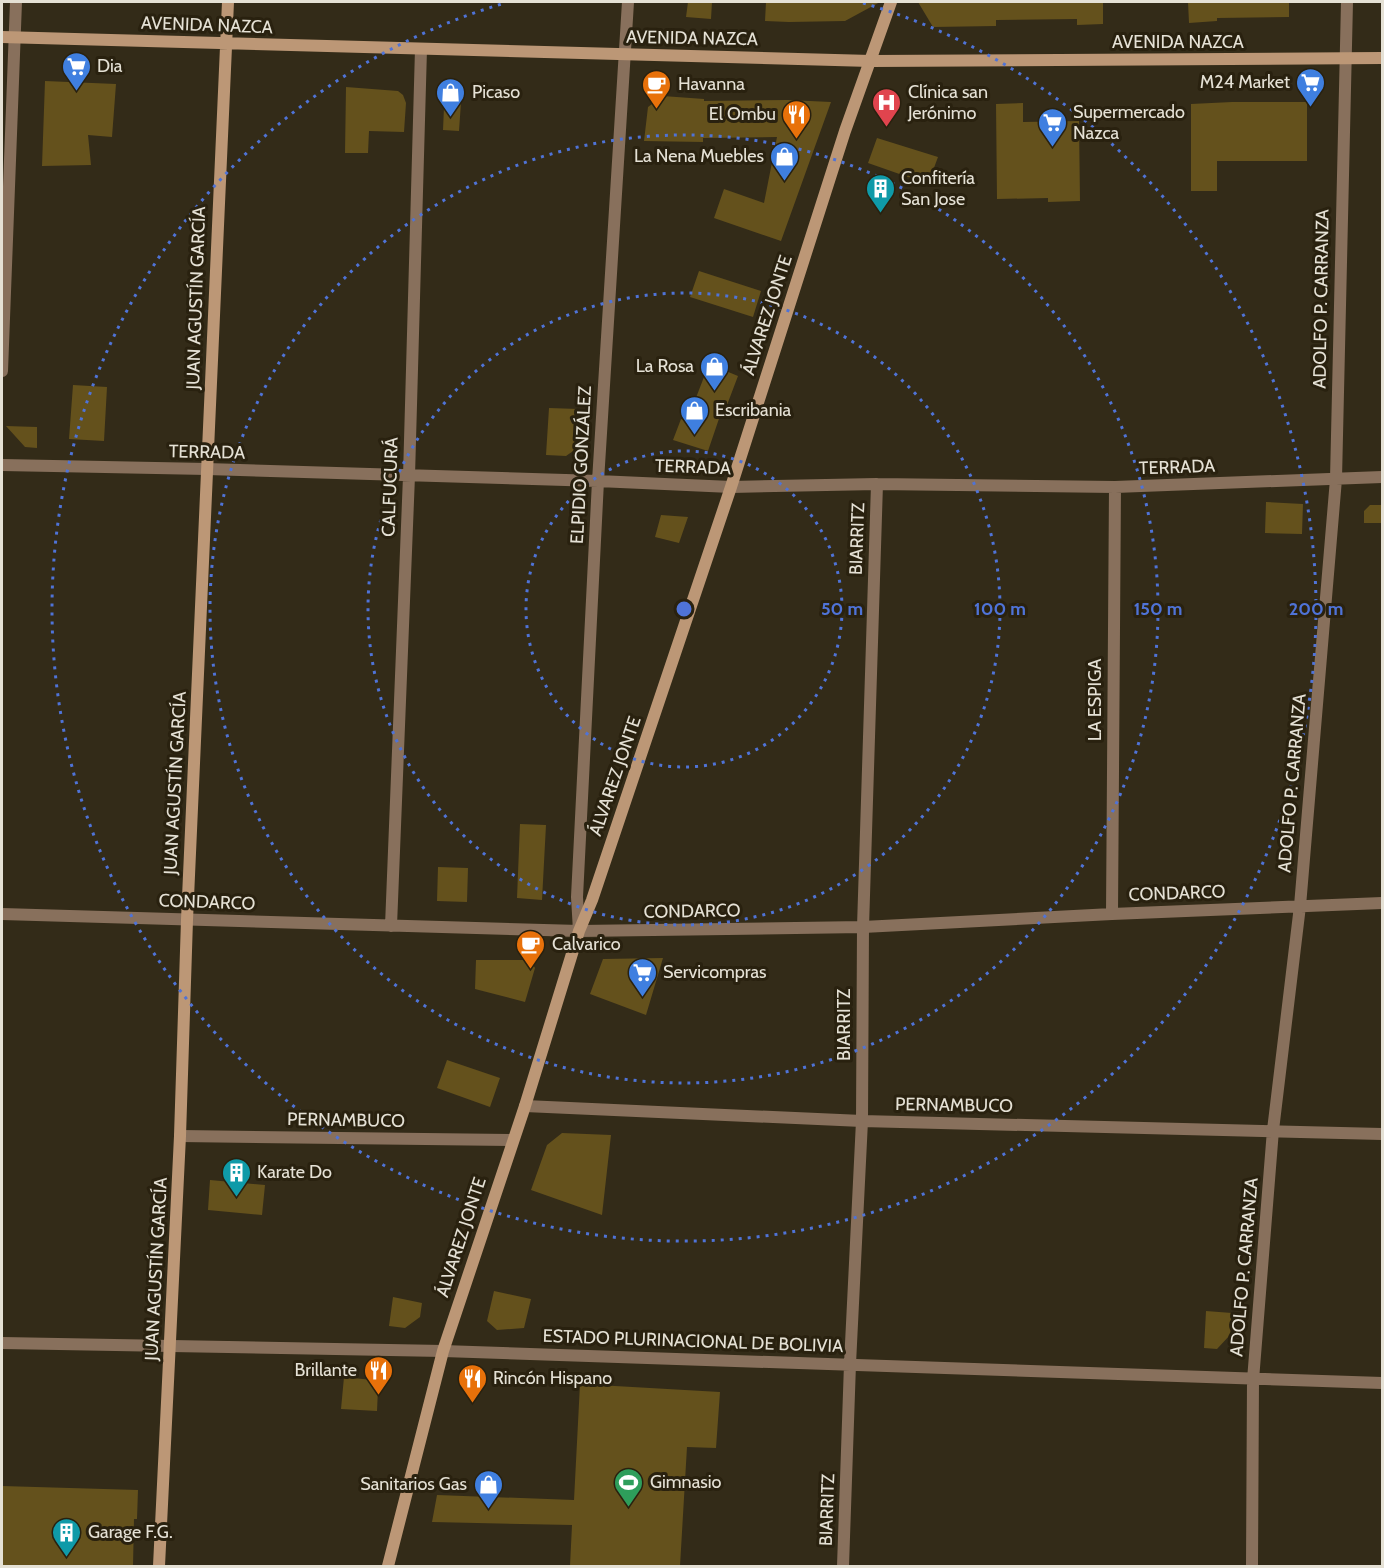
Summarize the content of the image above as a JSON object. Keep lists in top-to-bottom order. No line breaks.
{"streets":{"street":["AVENIDA NAZCA","JUAN AGUSTÍN GARCÍA","ADOLFO P. CARRANZA","ÁLVAREZ JONTE","TERRADA","ELPIDIO GONZÁLEZ","CALFUCURÁ","BIARRITZ","LA ESPIGA","CONDARCO","PERNAMBUCO","ESTADO PLURINACIONAL DE BOLIVIA"]},"crossings":[["AVENIDA NAZCA","JUAN AGUSTÍN GARCÍA"],["AVENIDA NAZCA","ADOLFO P. CARRANZA"],["AVENIDA NAZCA","ÁLVAREZ JONTE"],["AVENIDA NAZCA","ELPIDIO GONZÁLEZ"],["AVENIDA NAZCA","CALFUCURÁ"],["JUAN AGUSTÍN GARCÍA","TERRADA"],["JUAN AGUSTÍN GARCÍA","CONDARCO"],["JUAN AGUSTÍN GARCÍA","PERNAMBUCO"],["JUAN AGUSTÍN GARCÍA","ESTADO PLURINACIONAL DE BOLIVIA"],["ADOLFO P. CARRANZA","TERRADA"],["ADOLFO P. CARRANZA","CONDARCO"],["ADOLFO P. CARRANZA","PERNAMBUCO"],["ADOLFO P. CARRANZA","ESTADO PLURINACIONAL DE BOLIVIA"],["ÁLVAREZ JONTE","TERRADA"],["ÁLVAREZ JONTE","ELPIDIO GONZÁLEZ"],["ÁLVAREZ JONTE","CONDARCO"],["ÁLVAREZ JONTE","PERNAMBUCO"],["ÁLVAREZ JONTE","ESTADO PLURINACIONAL DE BOLIVIA"],["TERRADA","ELPIDIO GONZÁLEZ"],["TERRADA","CALFUCURÁ"],["TERRADA","BIARRITZ"],["TERRADA","LA ESPIGA"],["ELPIDIO GONZÁLEZ","CONDARCO"],["CALFUCURÁ","CONDARCO"],["BIARRITZ","CONDARCO"],["BIARRITZ","PERNAMBUCO"],["BIARRITZ","ESTADO PLURINACIONAL DE BOLIVIA"],["LA ESPIGA","CONDARCO"]],"places":{"supermarket":["Dia","M24 Market","Supermercado Nazca","Servicompras"],"cafe":["Havanna","Calvarico"],"shop":["Picaso","La Nena Muebles","La Rosa","Escribania","Sanitarios Gas"],"hospital":["Clínica san Jerónimo"],"restaurant":["El Ombu","Brillante","Rincón Hispano"],"building":["Confitería San Jose","Karate Do","Garage F.G."],"sports":["Gimnasio"]},"rings":["50 m","100 m","150 m","200 m"]}
